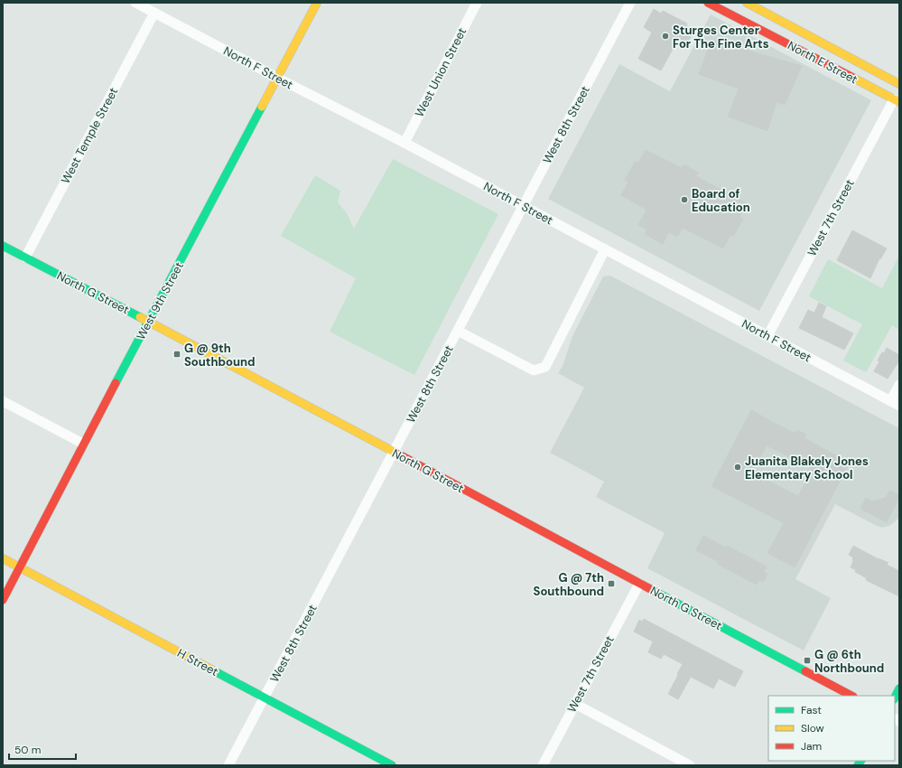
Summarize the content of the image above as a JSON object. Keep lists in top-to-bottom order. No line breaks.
{"streets":{"street":["North E Street","North F Street","West Union Street","West 8th Street","West Temple Street","West 7th Street","North G Street","West 9th Street","H Street"]},"crossings":[["North E Street","West 7th Street"],["North F Street","West Union Street"],["North F Street","West 8th Street"],["North F Street","West Temple Street"],["North F Street","West 7th Street"],["North F Street","West 9th Street"],["West 8th Street","North G Street"],["West 8th Street","H Street"],["West Temple Street","North G Street"],["West 7th Street","North G Street"],["North G Street","West 9th Street"],["West 9th Street","H Street"]],"places":{"other":["Sturges Center For The Fine Arts","Board of Education","Juanita Blakely Jones Elementary School"],"transit":["G @ 9th Southbound","G @ 7th Southbound","G @ 6th Northbound"]},"legend":["Fast","Slow","Jam"],"scale_bar":"50 m"}
